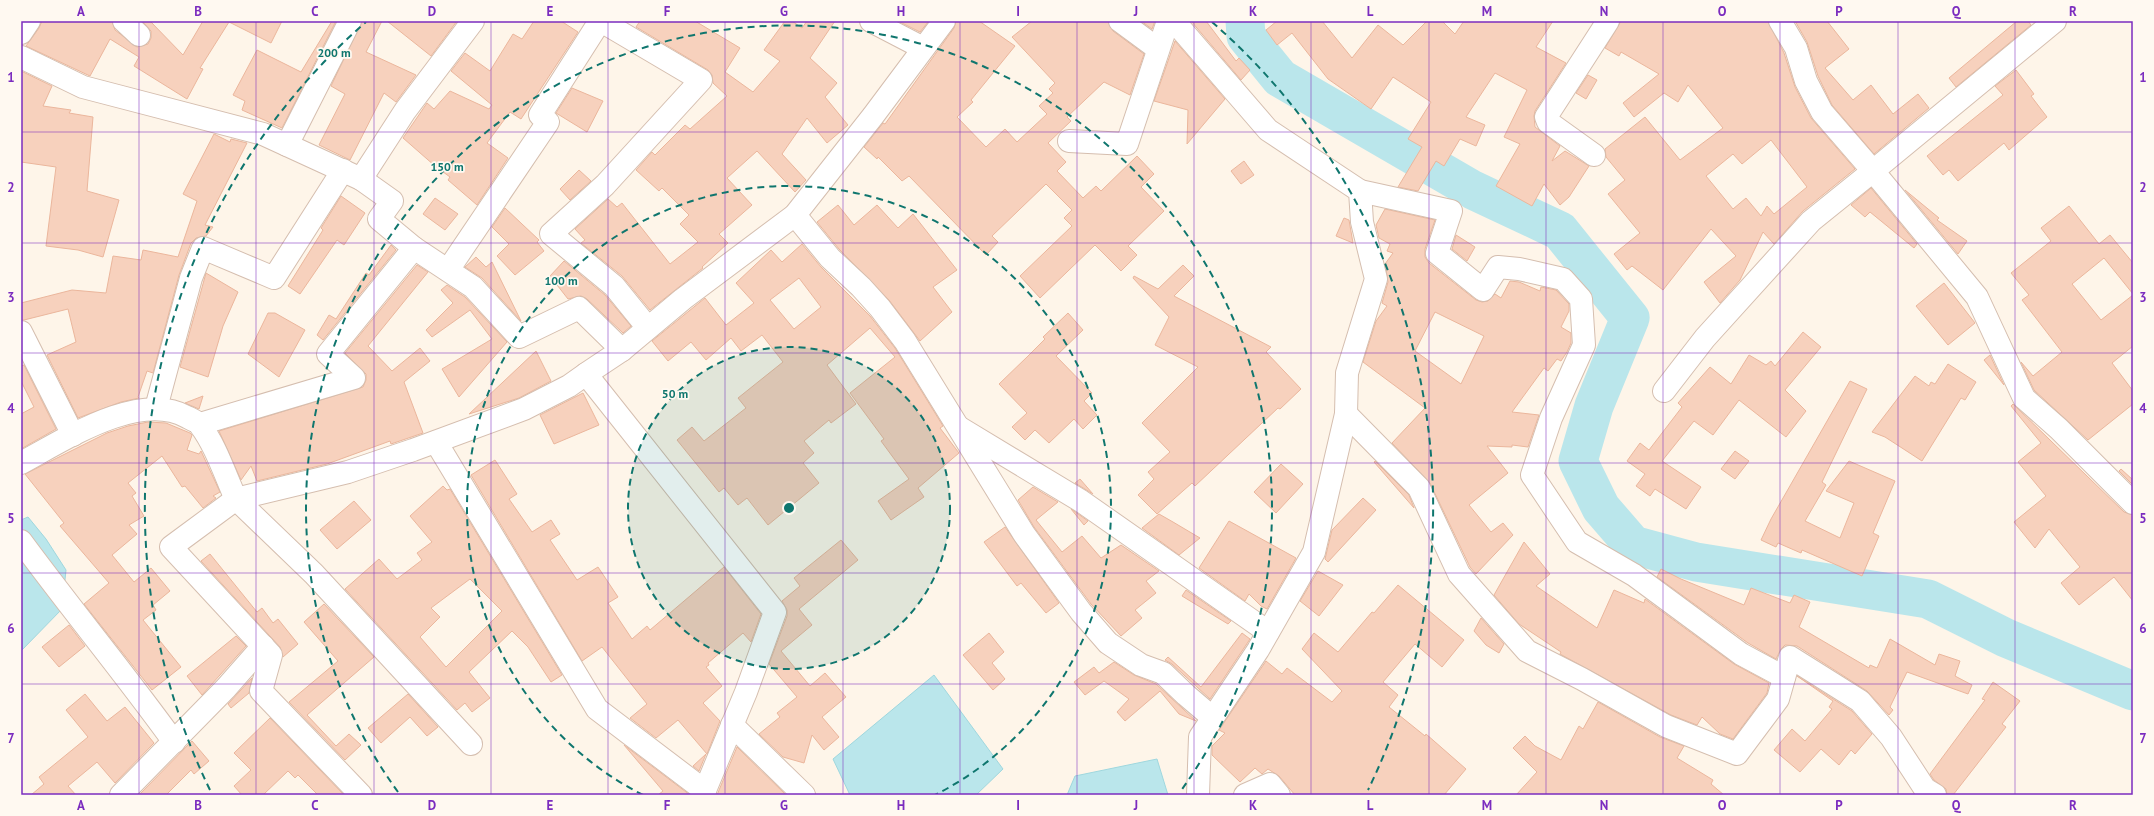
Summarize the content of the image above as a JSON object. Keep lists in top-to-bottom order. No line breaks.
{"grid":{"columns":["A","B","C","D","E","F","G","H","I","J","K","L","M","N","O","P","Q","R"],"rows":["1","2","3","4","5","6","7"]},"rings":["200 m","150 m","100 m","50 m"]}
